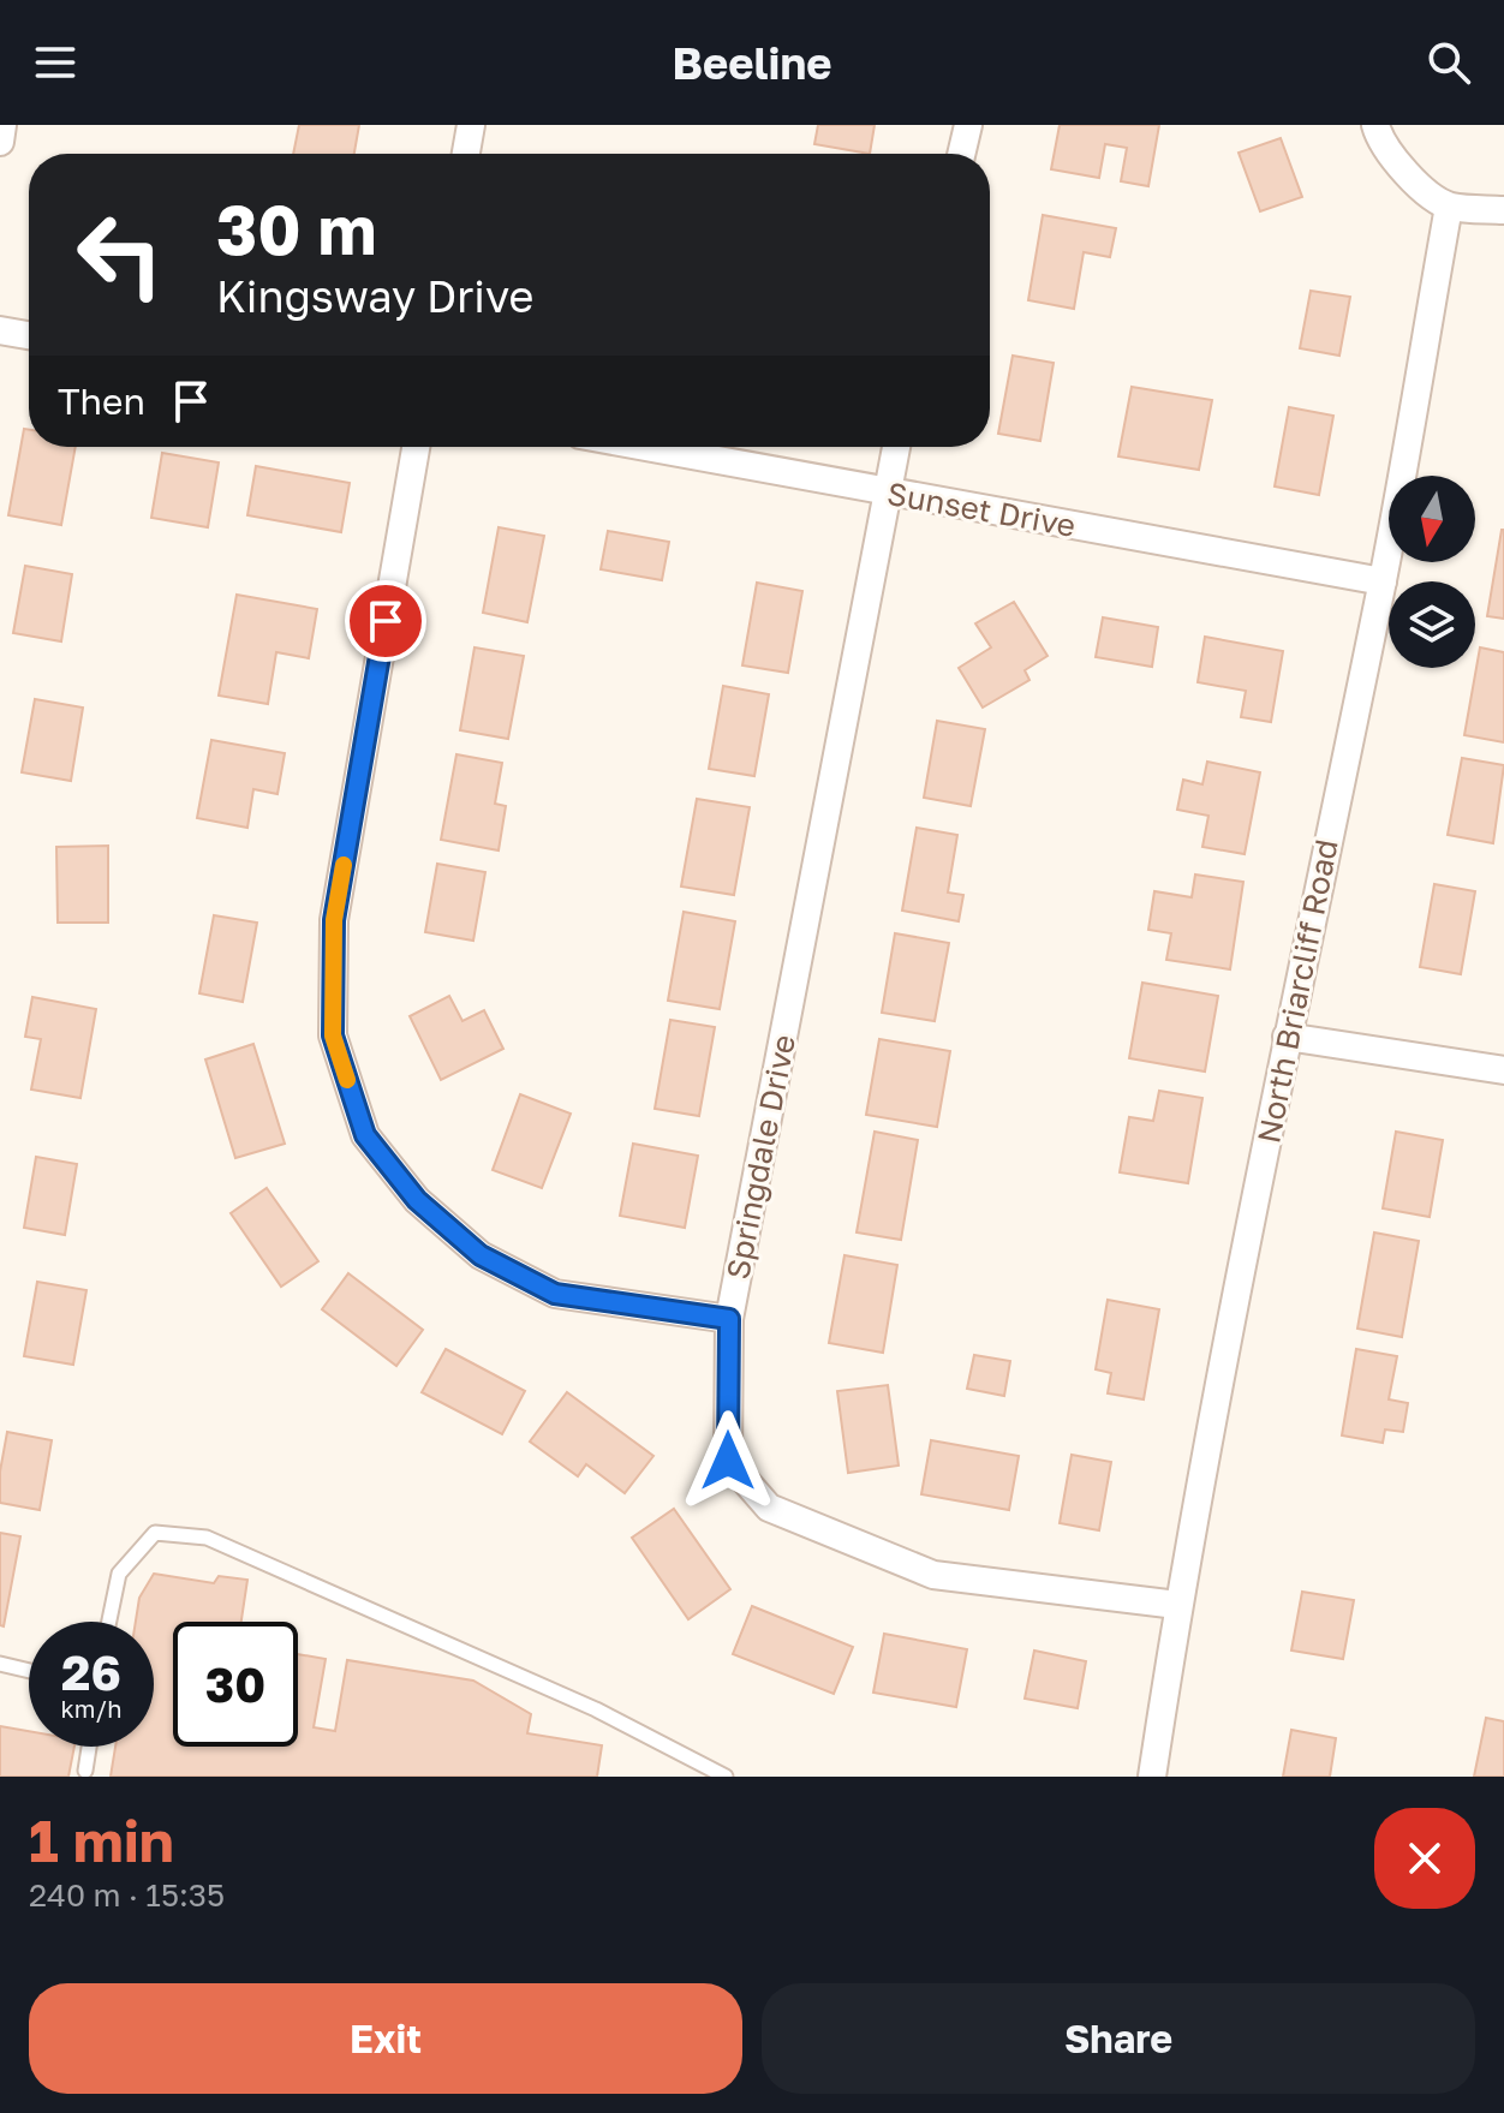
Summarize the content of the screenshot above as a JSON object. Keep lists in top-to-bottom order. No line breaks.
{"streets":{"street":["Sunset Drive","North Briarcliff Road","Springdale Drive"]},"crossings":[["Sunset Drive","North Briarcliff Road"],["Sunset Drive","Springdale Drive"],["North Briarcliff Road","Springdale Drive"]],"north":"bottom","page":{"header":"Beeline","turn":["30 m","Kingsway Drive"],"then":"Then","speed":"26 km/h","limit":"30","heading":["1 min","240 m · 15:35"],"buttons":["Exit","Share"]}}
